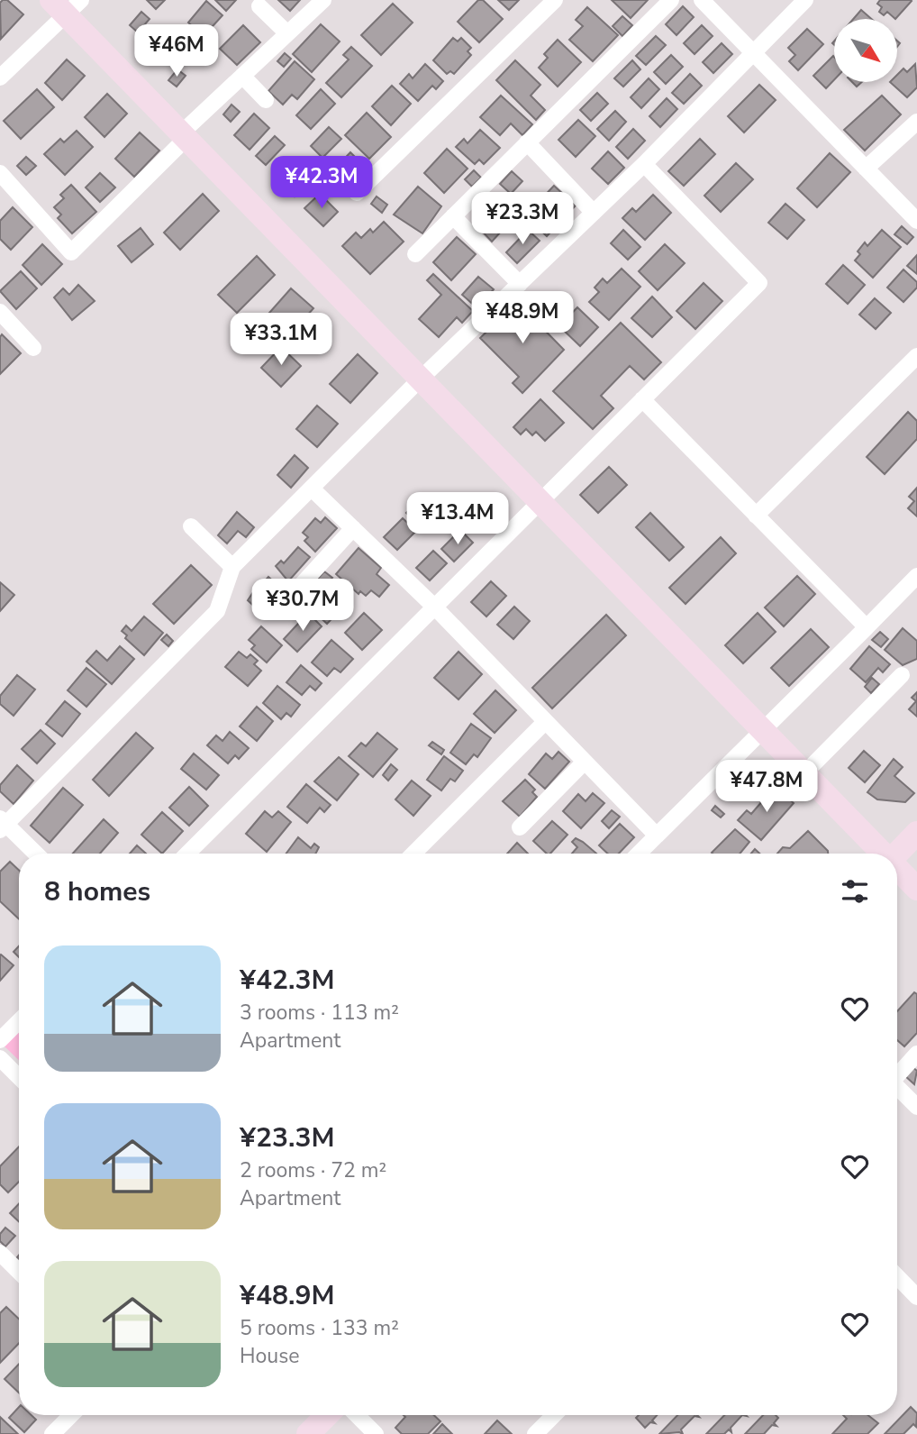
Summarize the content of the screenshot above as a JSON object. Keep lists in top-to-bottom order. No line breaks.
{"north":"bottom right","page":{"price":["¥46M","¥42.3M","¥23.3M","¥48.9M","¥33.1M","¥13.4M","¥30.7M","¥47.8M"],"heading":"8 homes","list":[{"name":"¥42.3M","note":"3 rooms · 113 m² · Apartment"},{"name":"¥23.3M","note":"2 rooms · 72 m² · Apartment"},{"name":"¥48.9M","note":"5 rooms · 133 m² · House"}]}}
